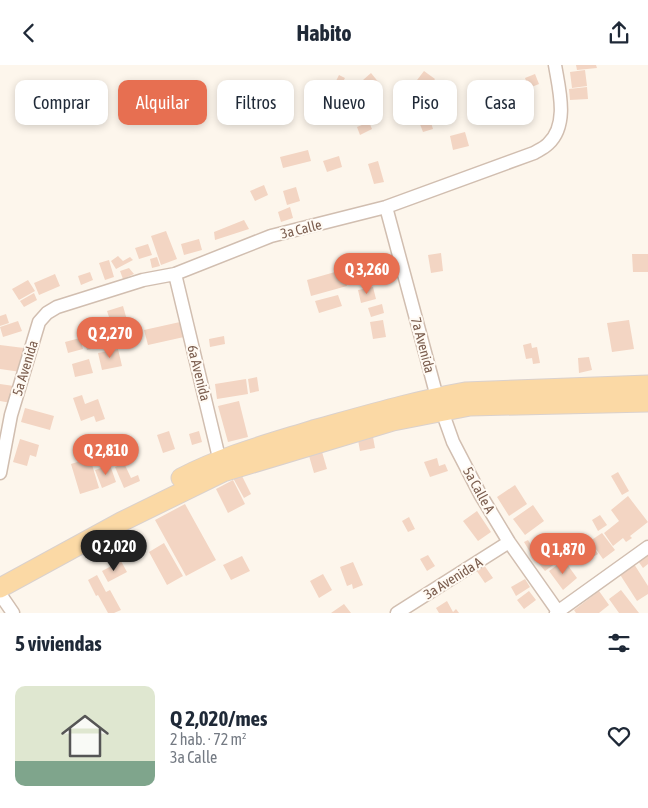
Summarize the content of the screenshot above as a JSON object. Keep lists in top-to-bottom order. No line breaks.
{"streets":{"street":["3a Calle","7a Avenida","5a Avenida","6a Avenida","5a Calle A","3a Avenida A"]},"crossings":[["3a Calle","7a Avenida"],["3a Calle","5a Avenida"],["3a Calle","6a Avenida"],["7a Avenida","5a Calle A"],["5a Calle A","3a Avenida A"]],"page":{"header":"Habito","chip":["Comprar","Alquilar","Filtros","Nuevo","Piso","Casa"],"price":["Q 3,260","Q 2,270","Q 2,810","Q 2,020","Q 1,870"],"heading":"5 viviendas","list":[{"name":"Q 2,020/mes","note":"2 hab. · 72 m² · 3a Calle"}]}}
